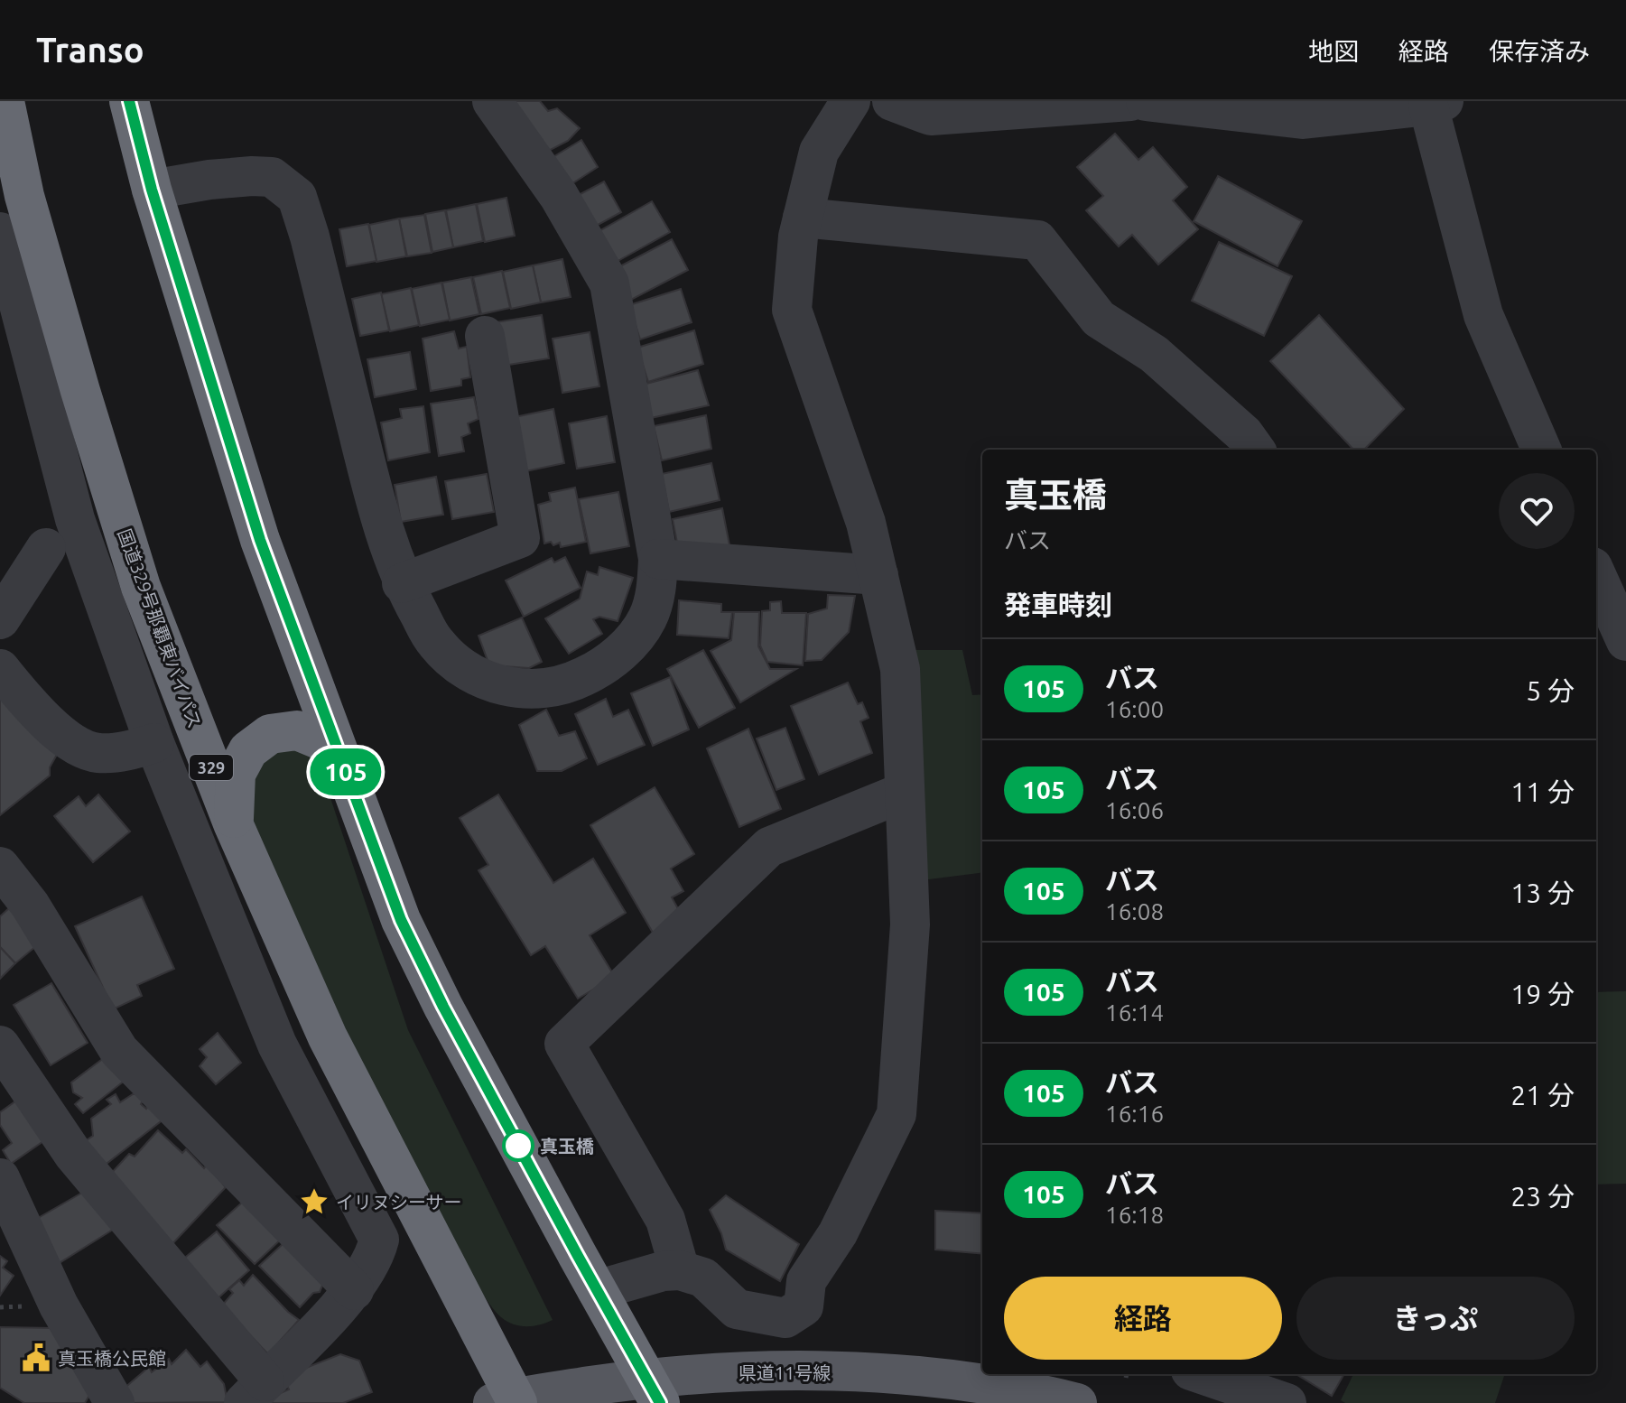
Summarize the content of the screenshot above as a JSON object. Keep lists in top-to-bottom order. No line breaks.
{"streets":{"highway":["国道329号那覇東バイパス","329"],"main road":["県道11号線"]},"crossings":[["国道329号那覇東バイパス","県道11号線"]],"places":{"other":["真玉橋"],"place":["イリヌシーサー"],"public building":["真玉橋公民館"]},"lines":["bus line 105"],"page":{"header":"Transo","nav":["地図","経路","保存済み"],"on_map":"105","heading":[["真玉橋","バス"],"発車時刻"],"list":[{"mark":"105","name":"バス","note":"16:00","value":"5 分"},{"mark":"105","name":"バス","note":"16:06","value":"11 分"},{"mark":"105","name":"バス","note":"16:08","value":"13 分"},{"mark":"105","name":"バス","note":"16:14","value":"19 分"},{"mark":"105","name":"バス","note":"16:16","value":"21 分"},{"mark":"105","name":"バス","note":"16:18","value":"23 分"}],"buttons":["経路","きっぷ"]}}
